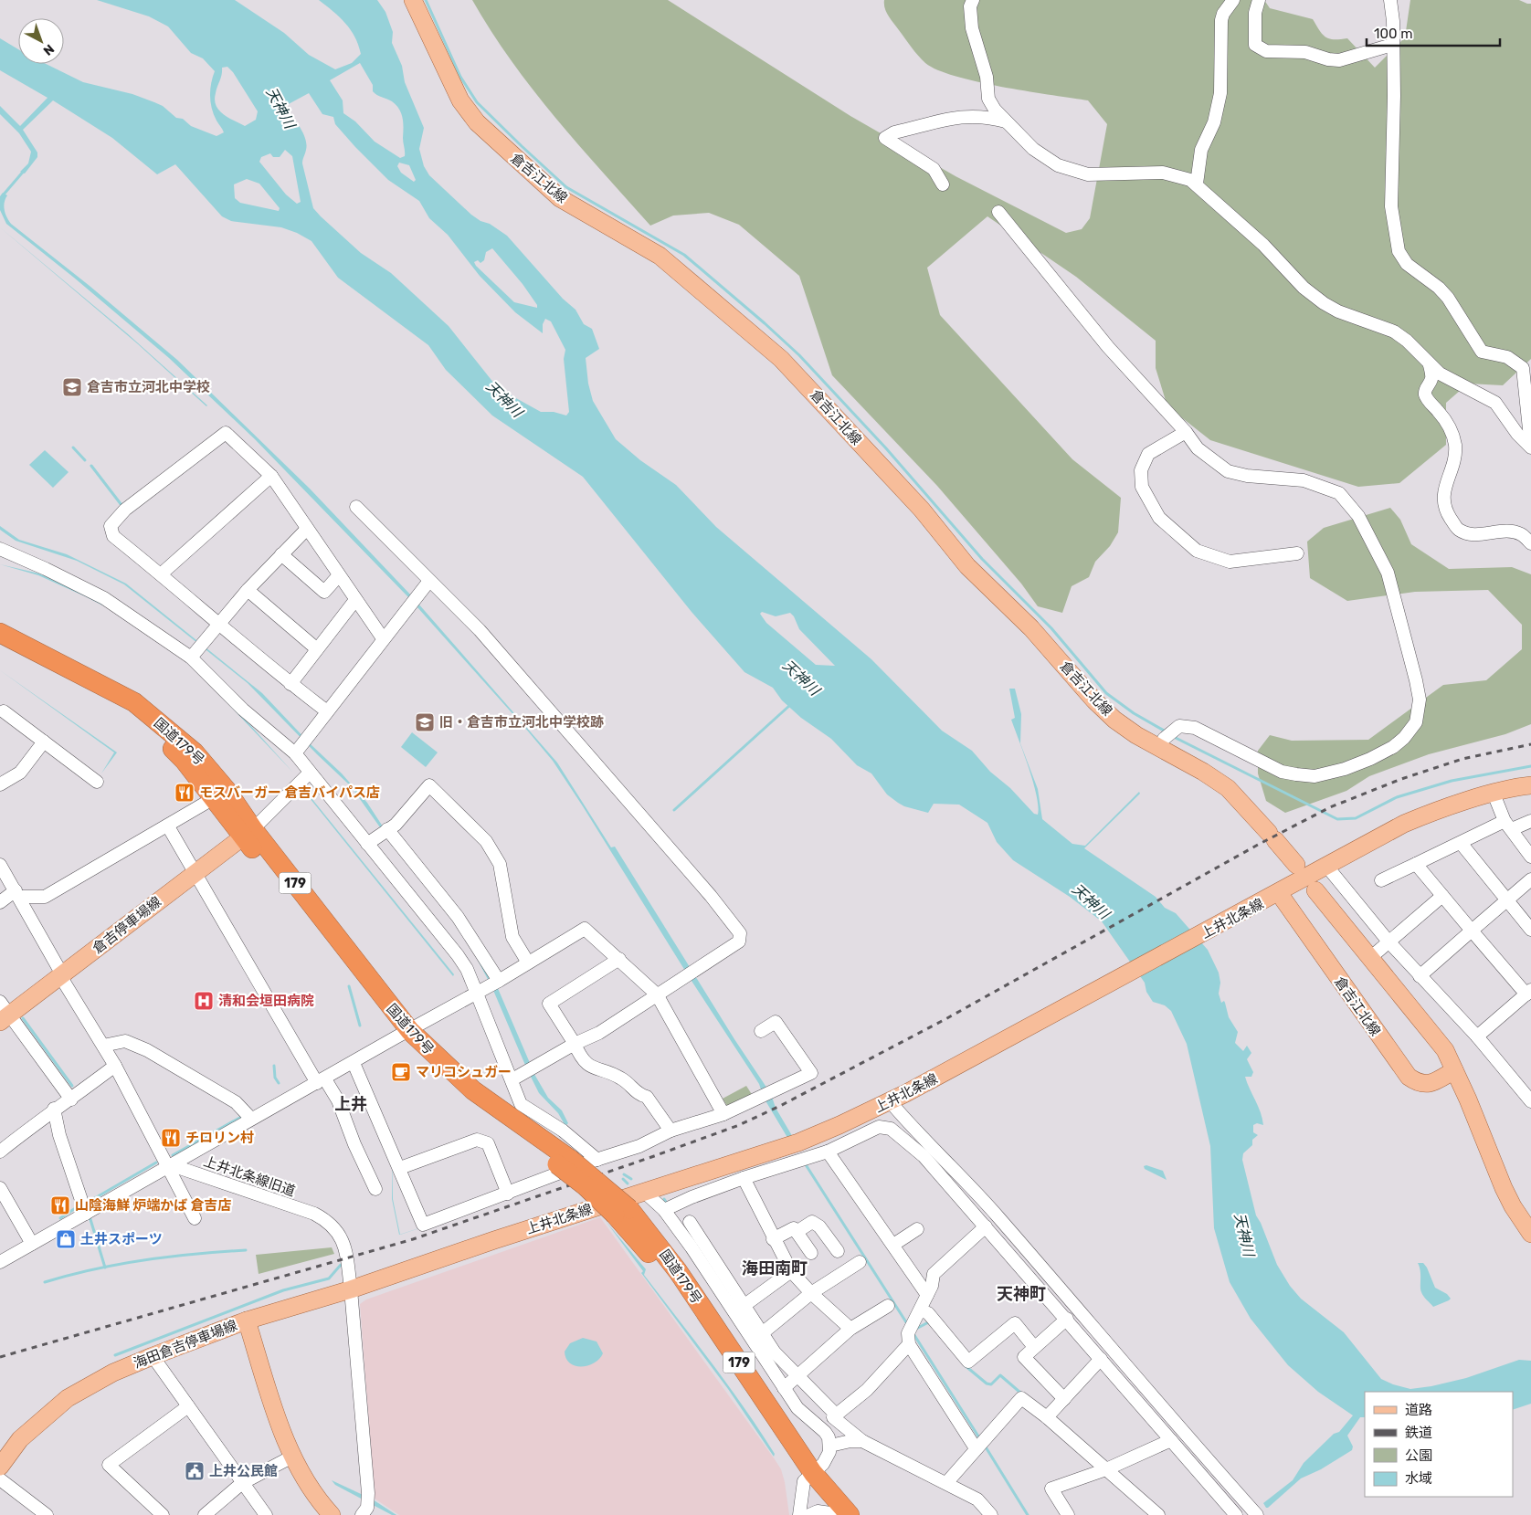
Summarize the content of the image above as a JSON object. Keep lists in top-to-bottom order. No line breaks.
{"streets":{"highway":["国道179号","179"],"main road":["倉吉江北線","上井北条線","倉吉停車場線","海田倉吉停車場線"],"street":["上井北条線旧道"]},"crossings":[["倉吉江北線","上井北条線"],["国道179号","倉吉停車場線"],["上井北条線","上井北条線旧道"],["上井北条線","海田倉吉停車場線"]],"districts":["上井","海田南町","天神町"],"water":["天神川"],"places":{"school or university":["倉吉市立河北中学校","旧・倉吉市立河北中学校跡"],"restaurant":["モスバーガー 倉吉バイパス店","チロリン村","山陰海鮮 炉端かば 倉吉店"],"hospital":["清和会垣田病院"],"cafe":["マリコシュガー"],"shop":["土井スポーツ"],"public building":["上井公民館"]},"legend":["道路","鉄道","公園","水域"],"scale_bar":"100 m","north":"bottom right"}
